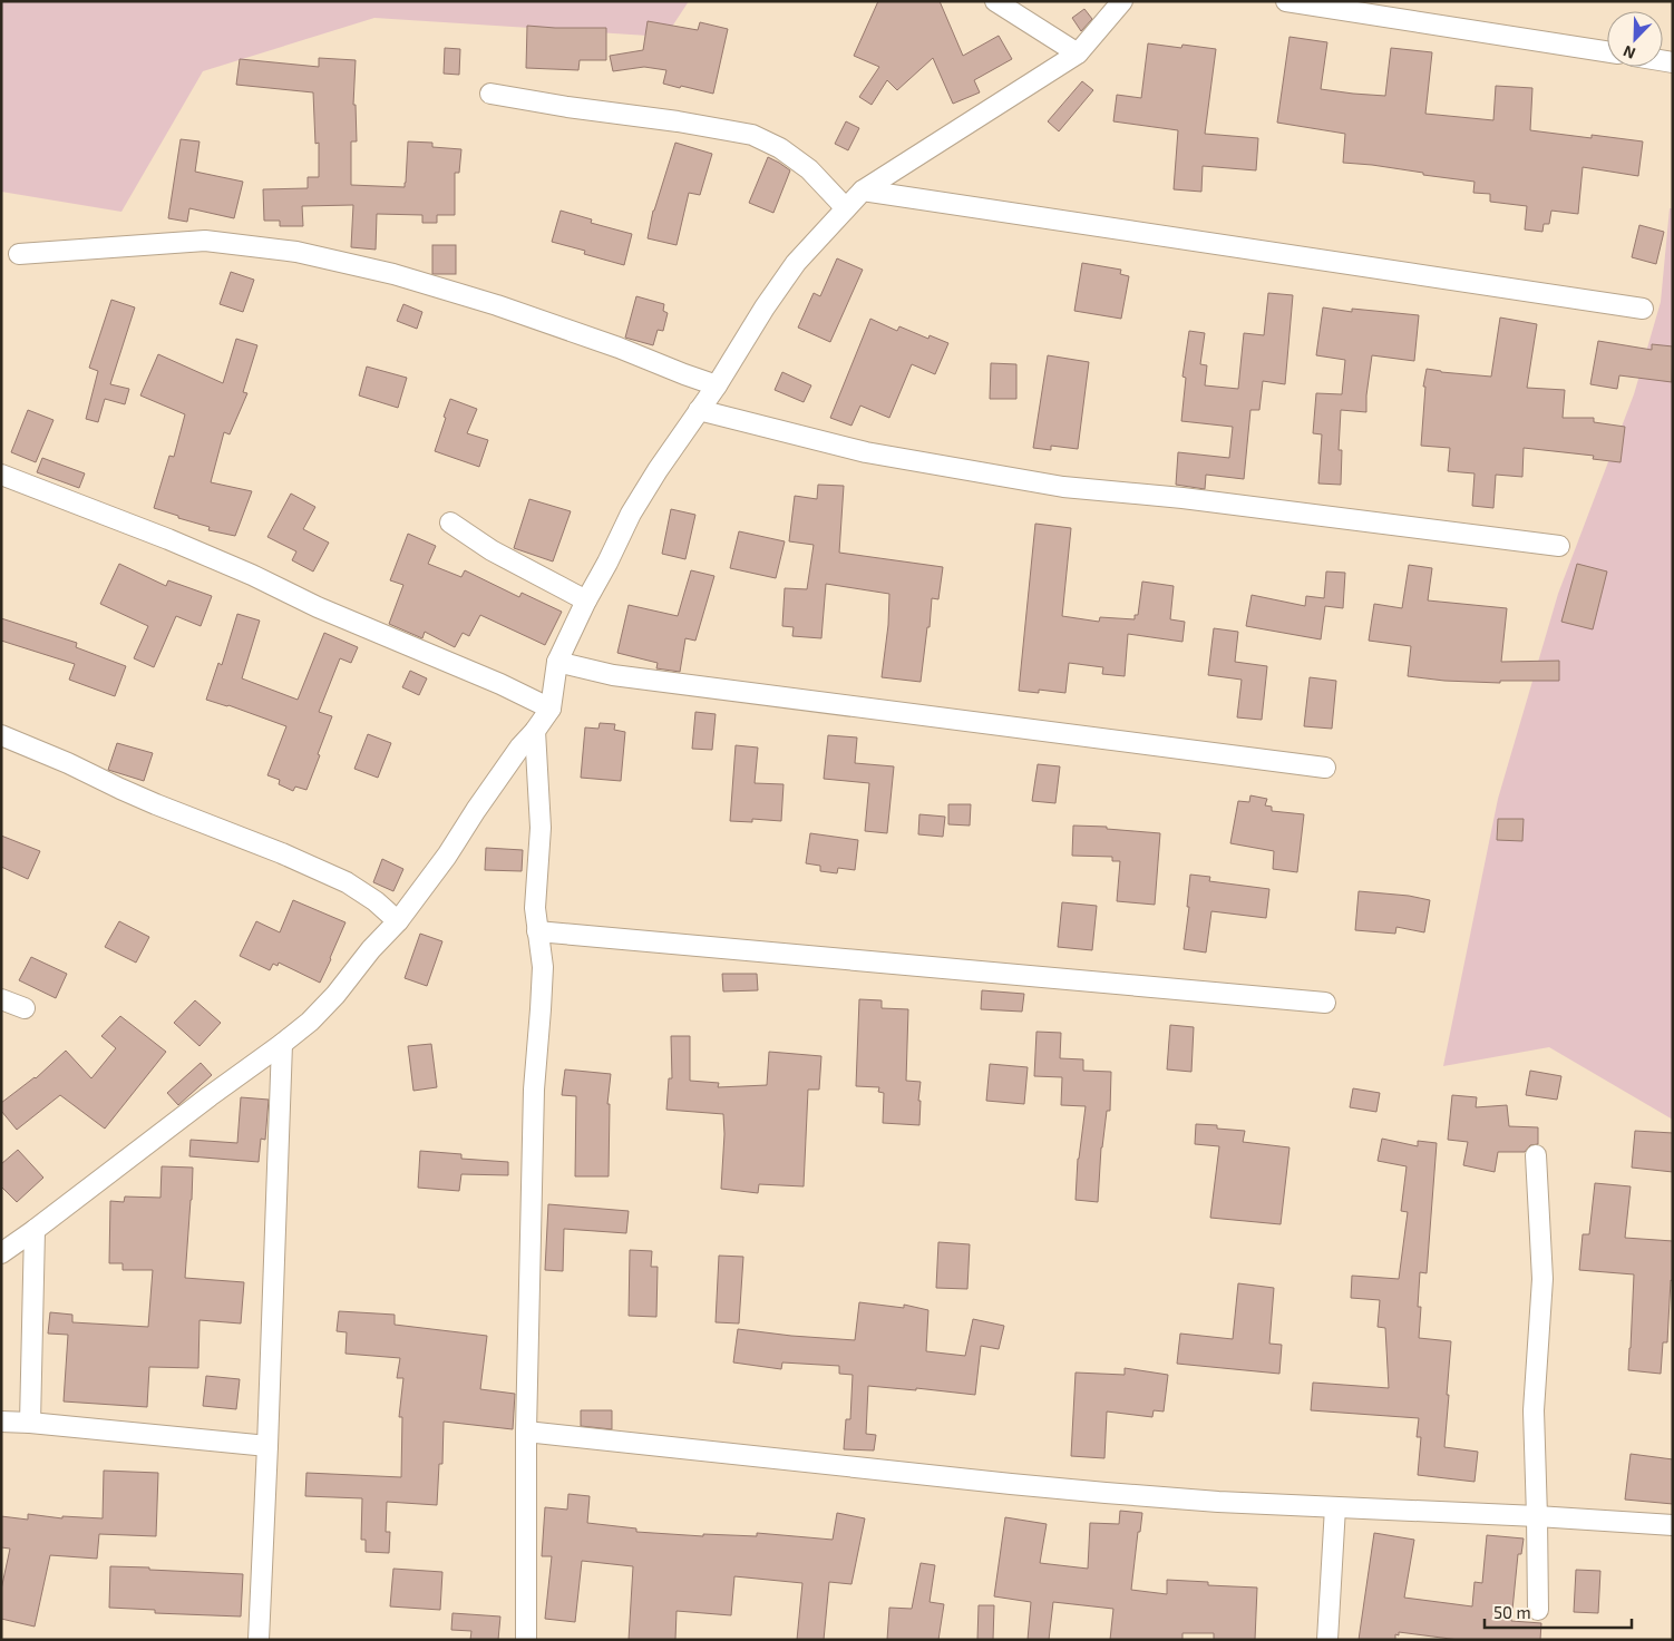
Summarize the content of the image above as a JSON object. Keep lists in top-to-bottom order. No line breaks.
{"scale_bar":"50 m","north":"bottom left"}
